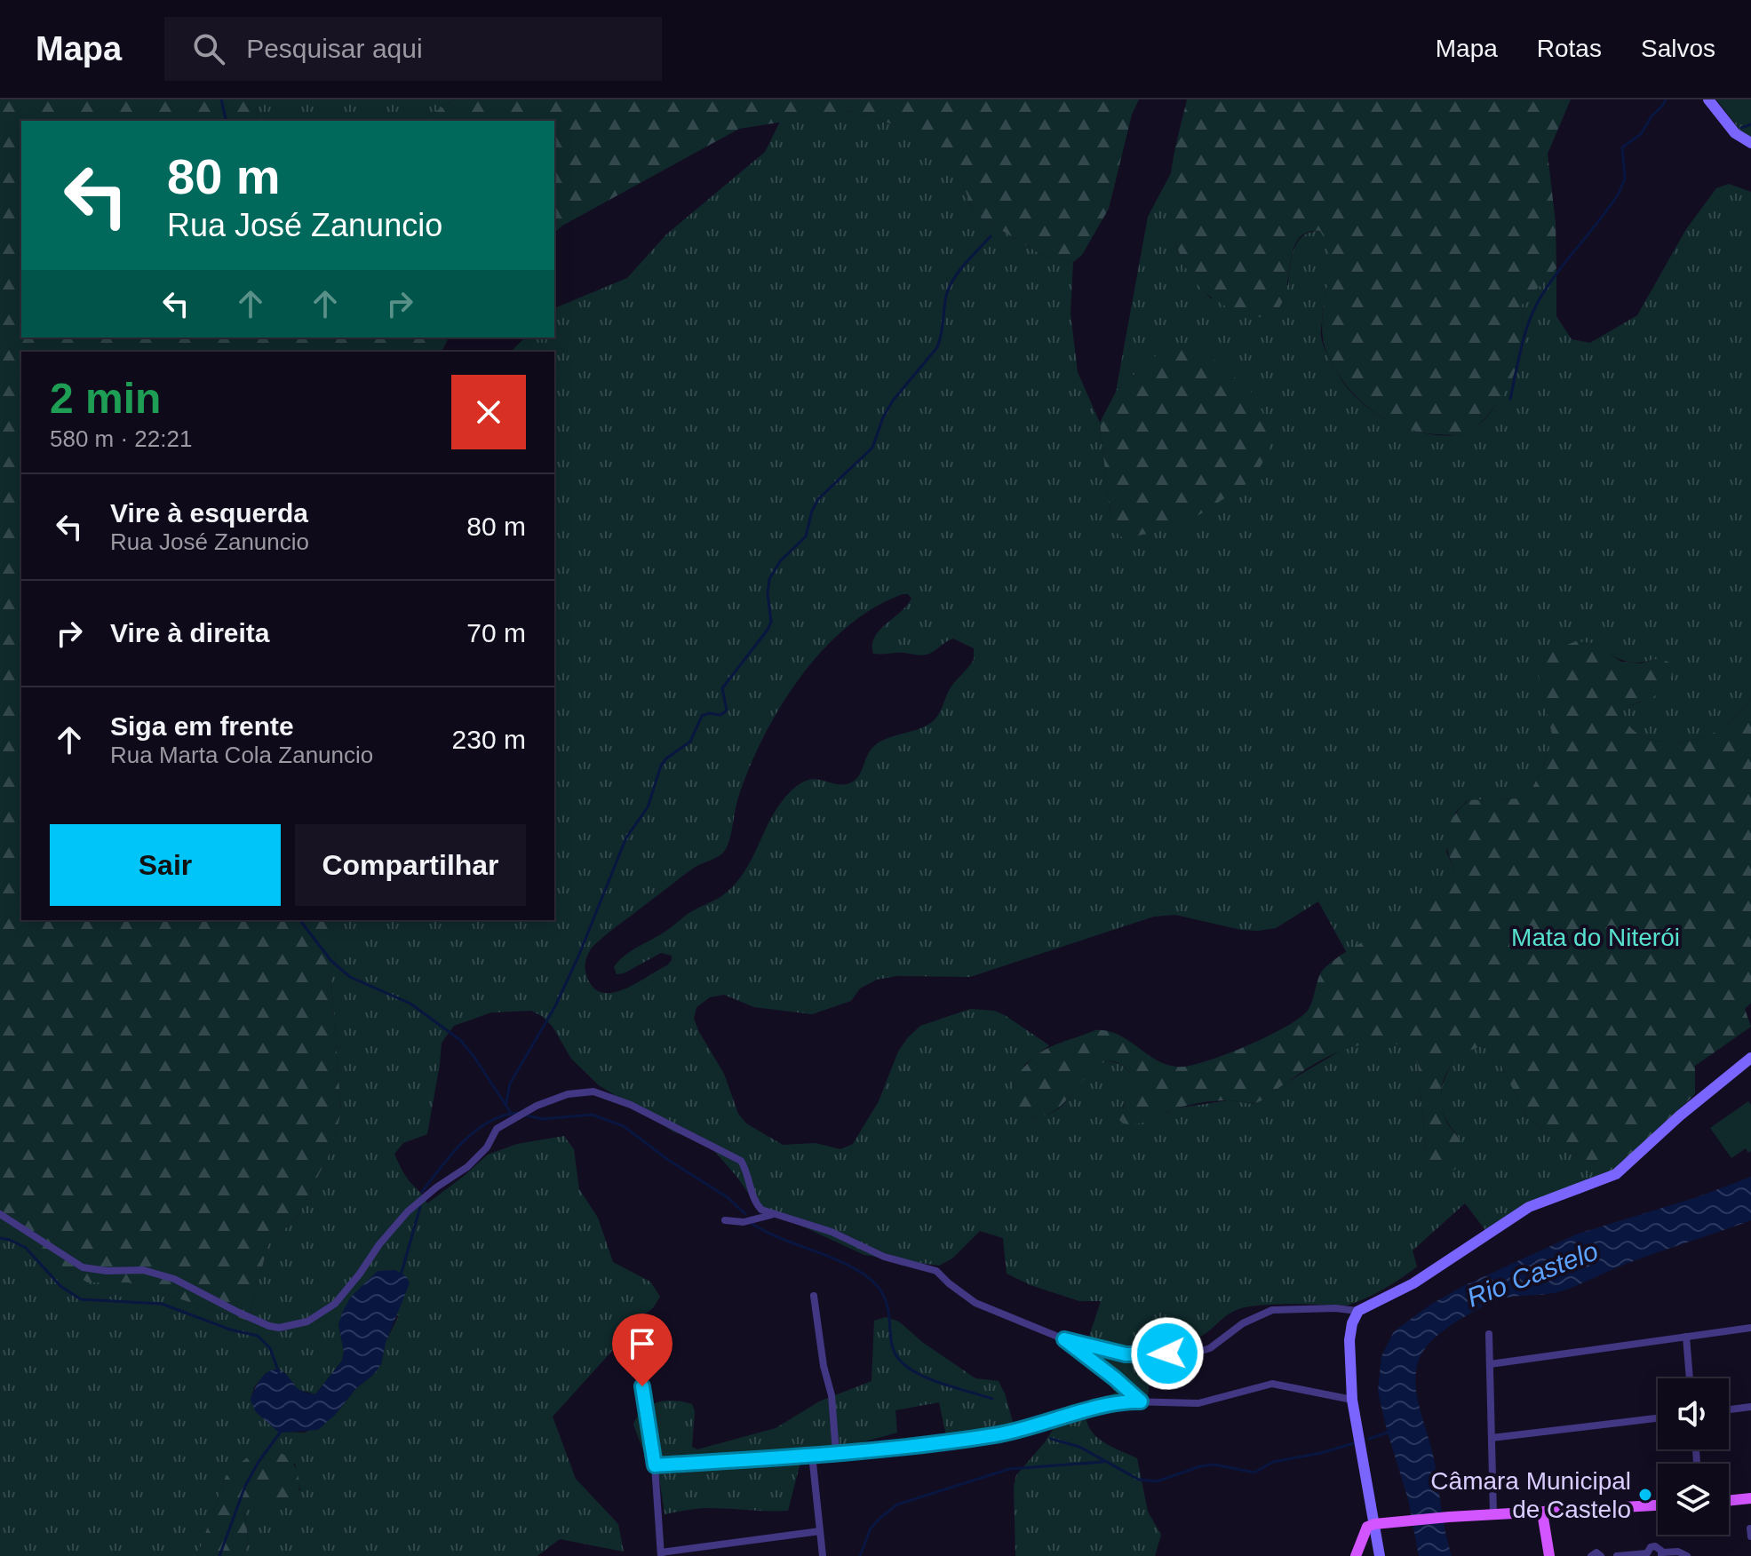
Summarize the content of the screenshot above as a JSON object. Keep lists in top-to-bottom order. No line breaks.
{"water":["Rio Castelo"],"parks":["Mata do Niterói"],"places":["Câmara Municipal de Castelo"],"page":{"header":"Mapa","search":"Pesquisar aqui","nav":["Mapa","Rotas","Salvos"],"turn":["80 m","Rua José Zanuncio"],"heading":["2 min","580 m · 22:21"],"list":[{"name":"Vire à esquerda","note":"Rua José Zanuncio","value":"80 m"},{"name":"Vire à direita","value":"70 m"},{"name":"Siga em frente","note":"Rua Marta Cola Zanuncio","value":"230 m"}],"buttons":["Sair","Compartilhar"]}}
